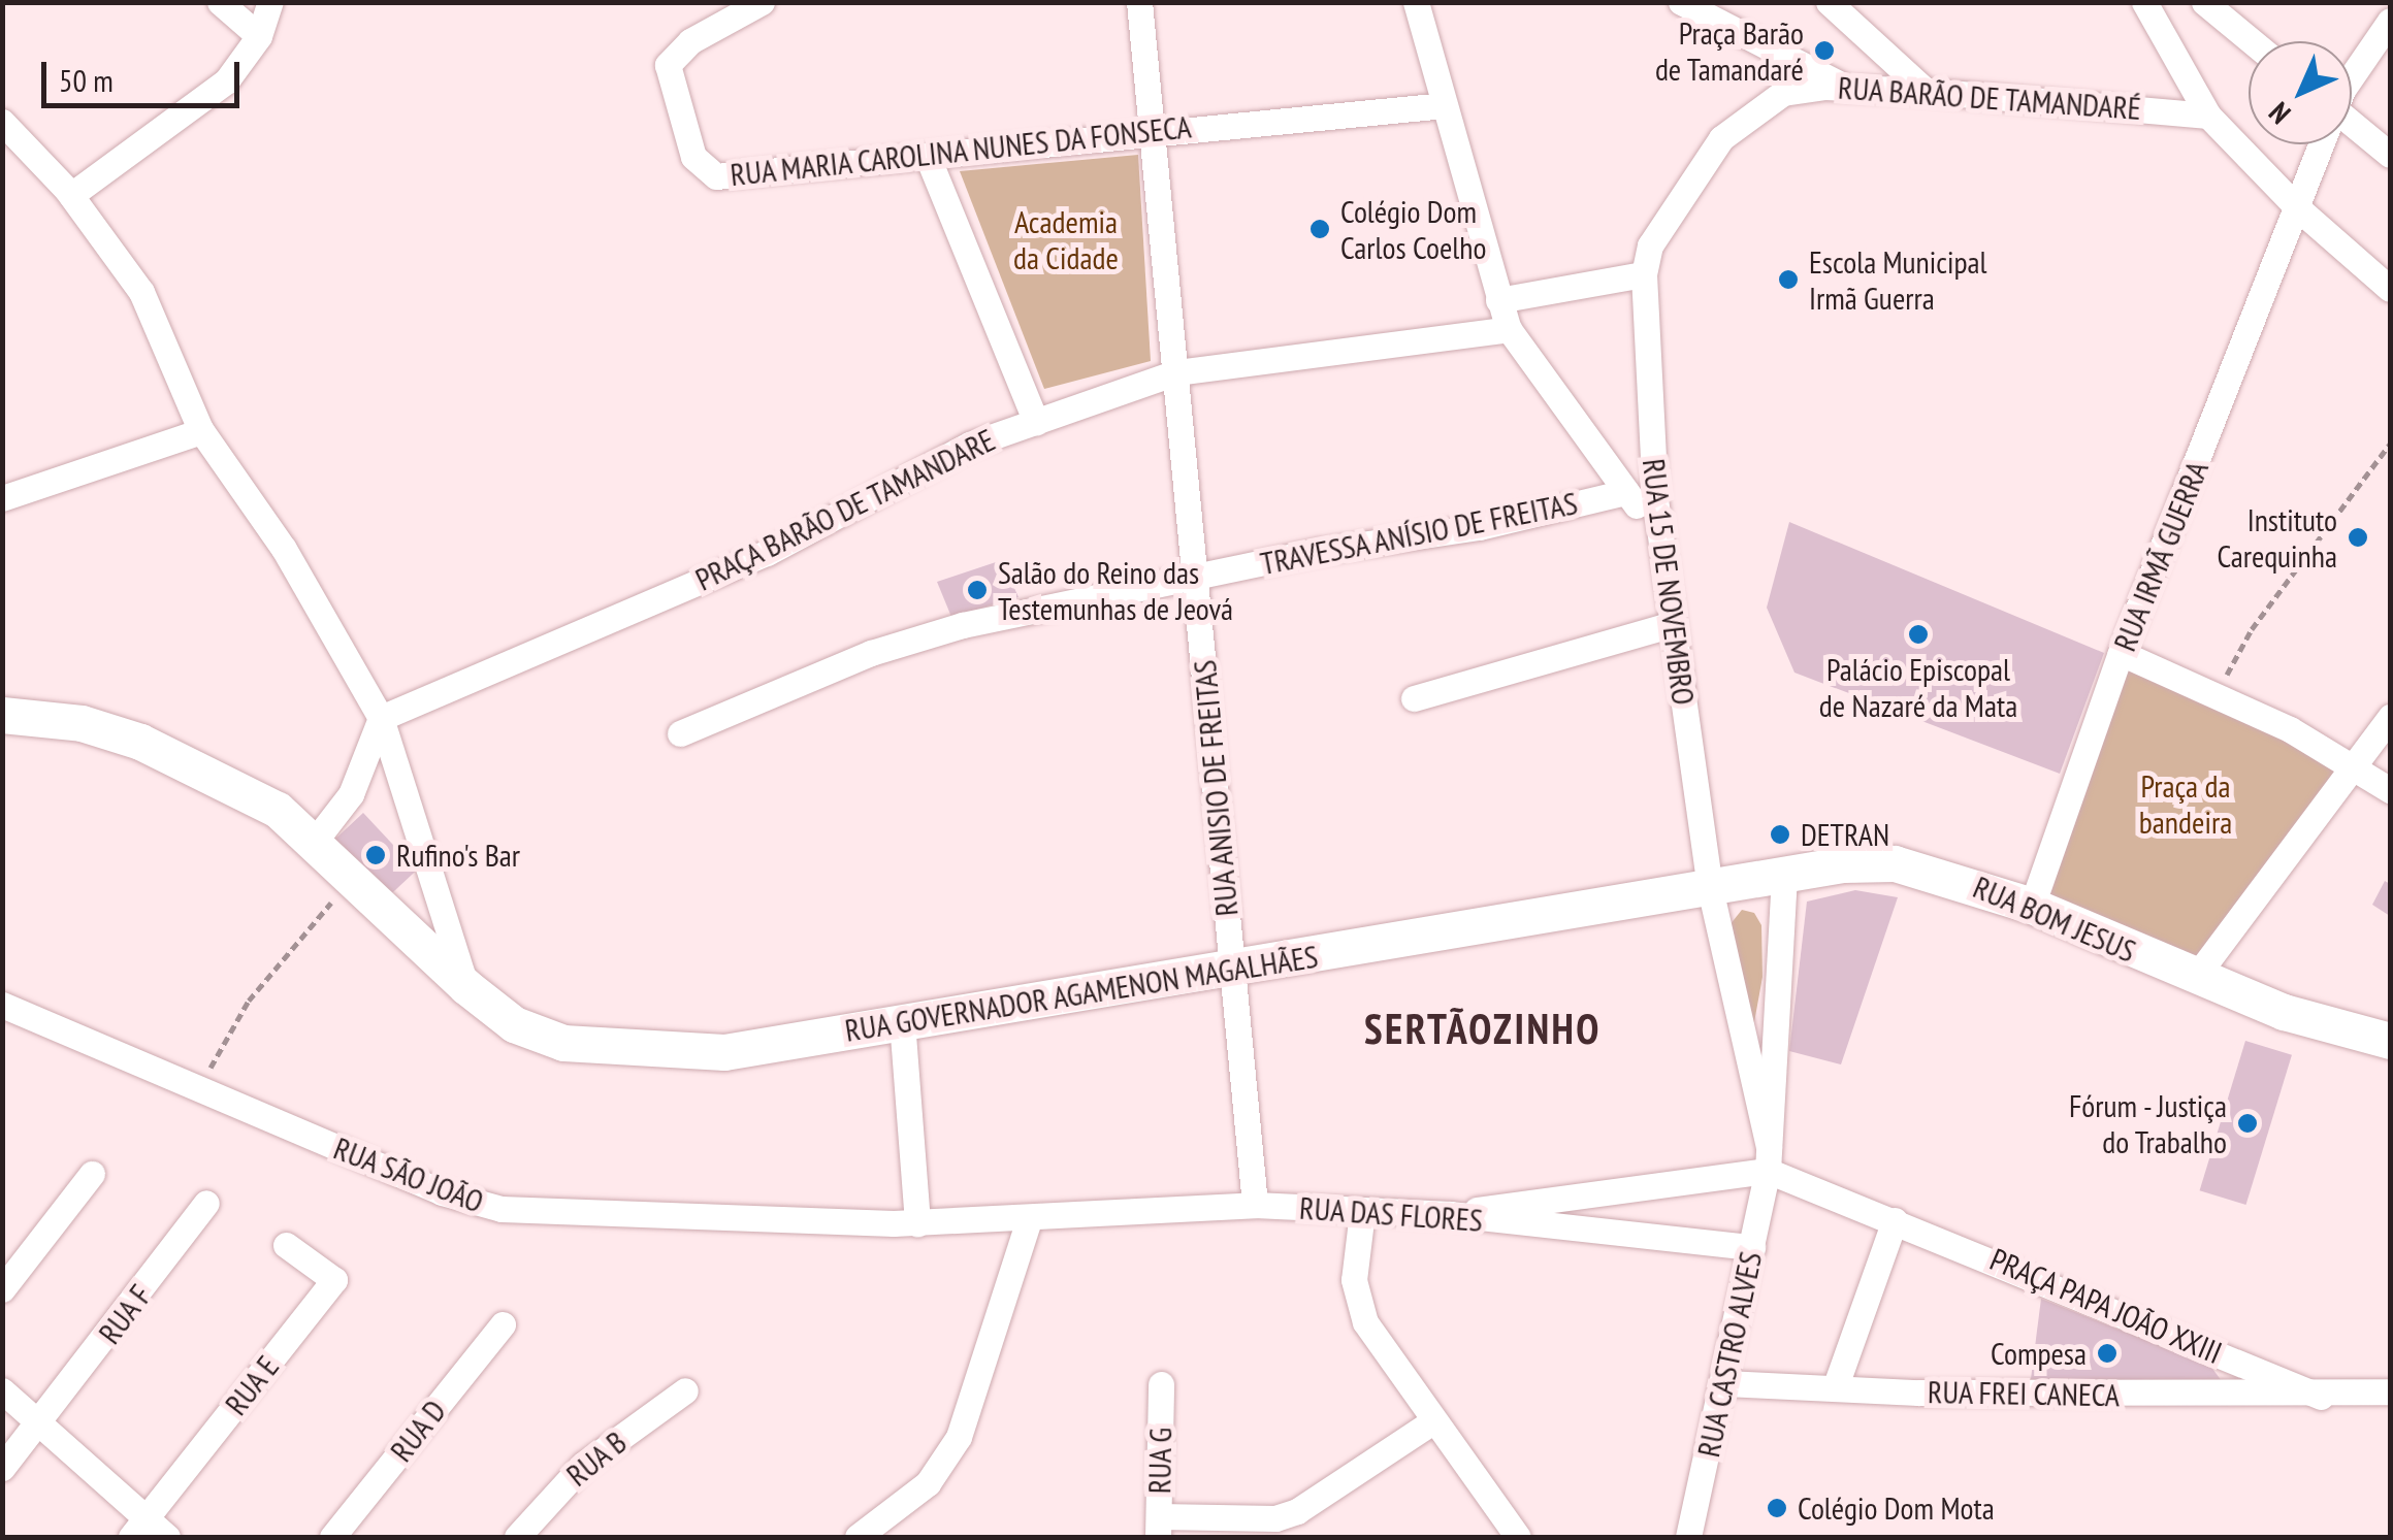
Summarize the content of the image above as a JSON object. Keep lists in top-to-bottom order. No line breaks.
{"streets":{"street":["RUA BARÃO DE TAMANDARÉ","RUA MARIA CAROLINA NUNES DA FONSECA","PRAÇA BARÃO DE TAMANDARE","TRAVESSA ANÍSIO DE FREITAS","RUA IRMÃ GUERRA","RUA 15 DE NOVEMBRO","RUA ANISIO DE FREITAS","RUA BOM JESUS","RUA GOVERNADOR AGAMENON MAGALHÃES","RUA SÃO JOÃO","RUA DAS FLORES","PRAÇA PAPA JOÃO XXIII","RUA F","RUA CASTRO ALVES","RUA E","RUA FREI CANECA","RUA D","RUA B","RUA G"]},"crossings":[["RUA BARÃO DE TAMANDARÉ","RUA 15 DE NOVEMBRO"],["RUA MARIA CAROLINA NUNES DA FONSECA","RUA ANISIO DE FREITAS"],["PRAÇA BARÃO DE TAMANDARE","RUA ANISIO DE FREITAS"],["TRAVESSA ANÍSIO DE FREITAS","RUA ANISIO DE FREITAS"],["RUA IRMÃ GUERRA","RUA BOM JESUS"],["RUA 15 DE NOVEMBRO","RUA BOM JESUS"],["RUA 15 DE NOVEMBRO","RUA GOVERNADOR AGAMENON MAGALHÃES"],["RUA 15 DE NOVEMBRO","PRAÇA PAPA JOÃO XXIII"],["RUA 15 DE NOVEMBRO","RUA CASTRO ALVES"],["RUA ANISIO DE FREITAS","RUA GOVERNADOR AGAMENON MAGALHÃES"],["RUA ANISIO DE FREITAS","RUA DAS FLORES"],["RUA BOM JESUS","RUA GOVERNADOR AGAMENON MAGALHÃES"],["RUA BOM JESUS","RUA CASTRO ALVES"],["RUA SÃO JOÃO","RUA DAS FLORES"],["RUA DAS FLORES","RUA CASTRO ALVES"],["PRAÇA PAPA JOÃO XXIII","RUA CASTRO ALVES"],["PRAÇA PAPA JOÃO XXIII","RUA FREI CANECA"],["RUA CASTRO ALVES","RUA FREI CANECA"]],"districts":["SERTÃOZINHO"],"parks":["Academia da Cidade","Praça da bandeira"],"places":["Praça Barão de Tamandaré","Colégio Dom Carlos Coelho","Escola Municipal Irmã Guerra","Instituto Carequinha","Salão do Reino das Testemunhas de Jeová","Palácio Episcopal de Nazaré da Mata","DETRAN","Rufino's Bar","Fórum - Justiça do Trabalho","Compesa","Colégio Dom Mota"],"scale_bar":"50 m","north":"bottom left"}
